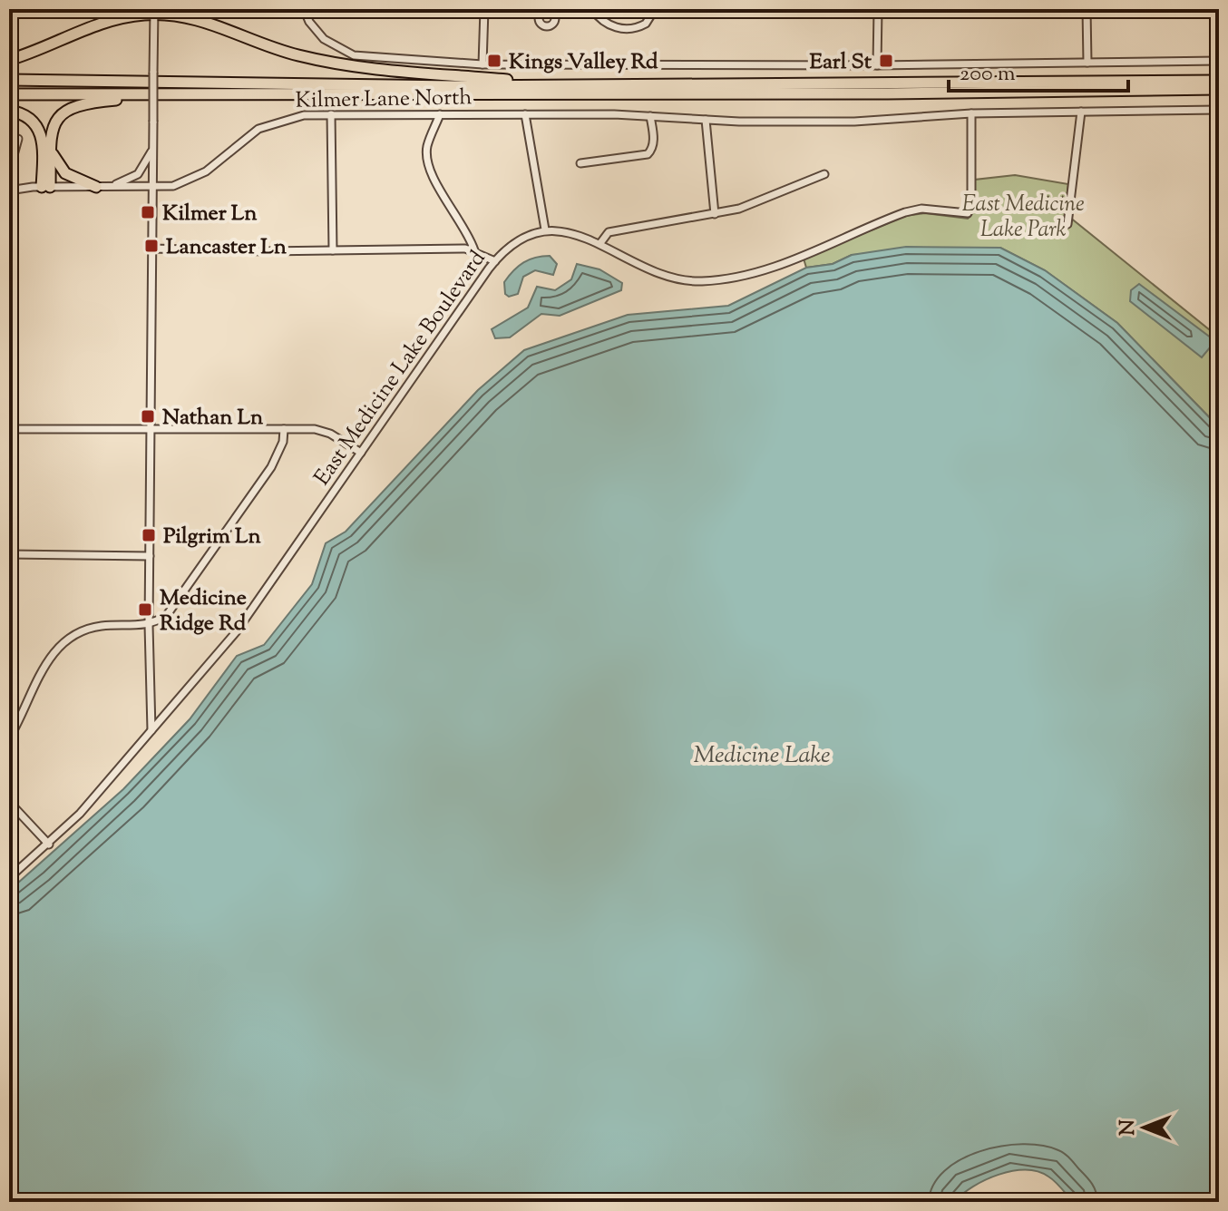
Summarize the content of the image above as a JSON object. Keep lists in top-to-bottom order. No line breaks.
{"streets":{"street":["Kilmer Lane North","East Medicine Lake Boulevard"]},"water":["Medicine Lake"],"parks":["East Medicine Lake Park"],"places":{"transit":["Kings Valley Rd","Earl St","Kilmer Ln","Lancaster Ln","Nathan Ln","Pilgrim Ln","Medicine Ridge Rd"]},"scale_bar":"200 m","north":"left"}
